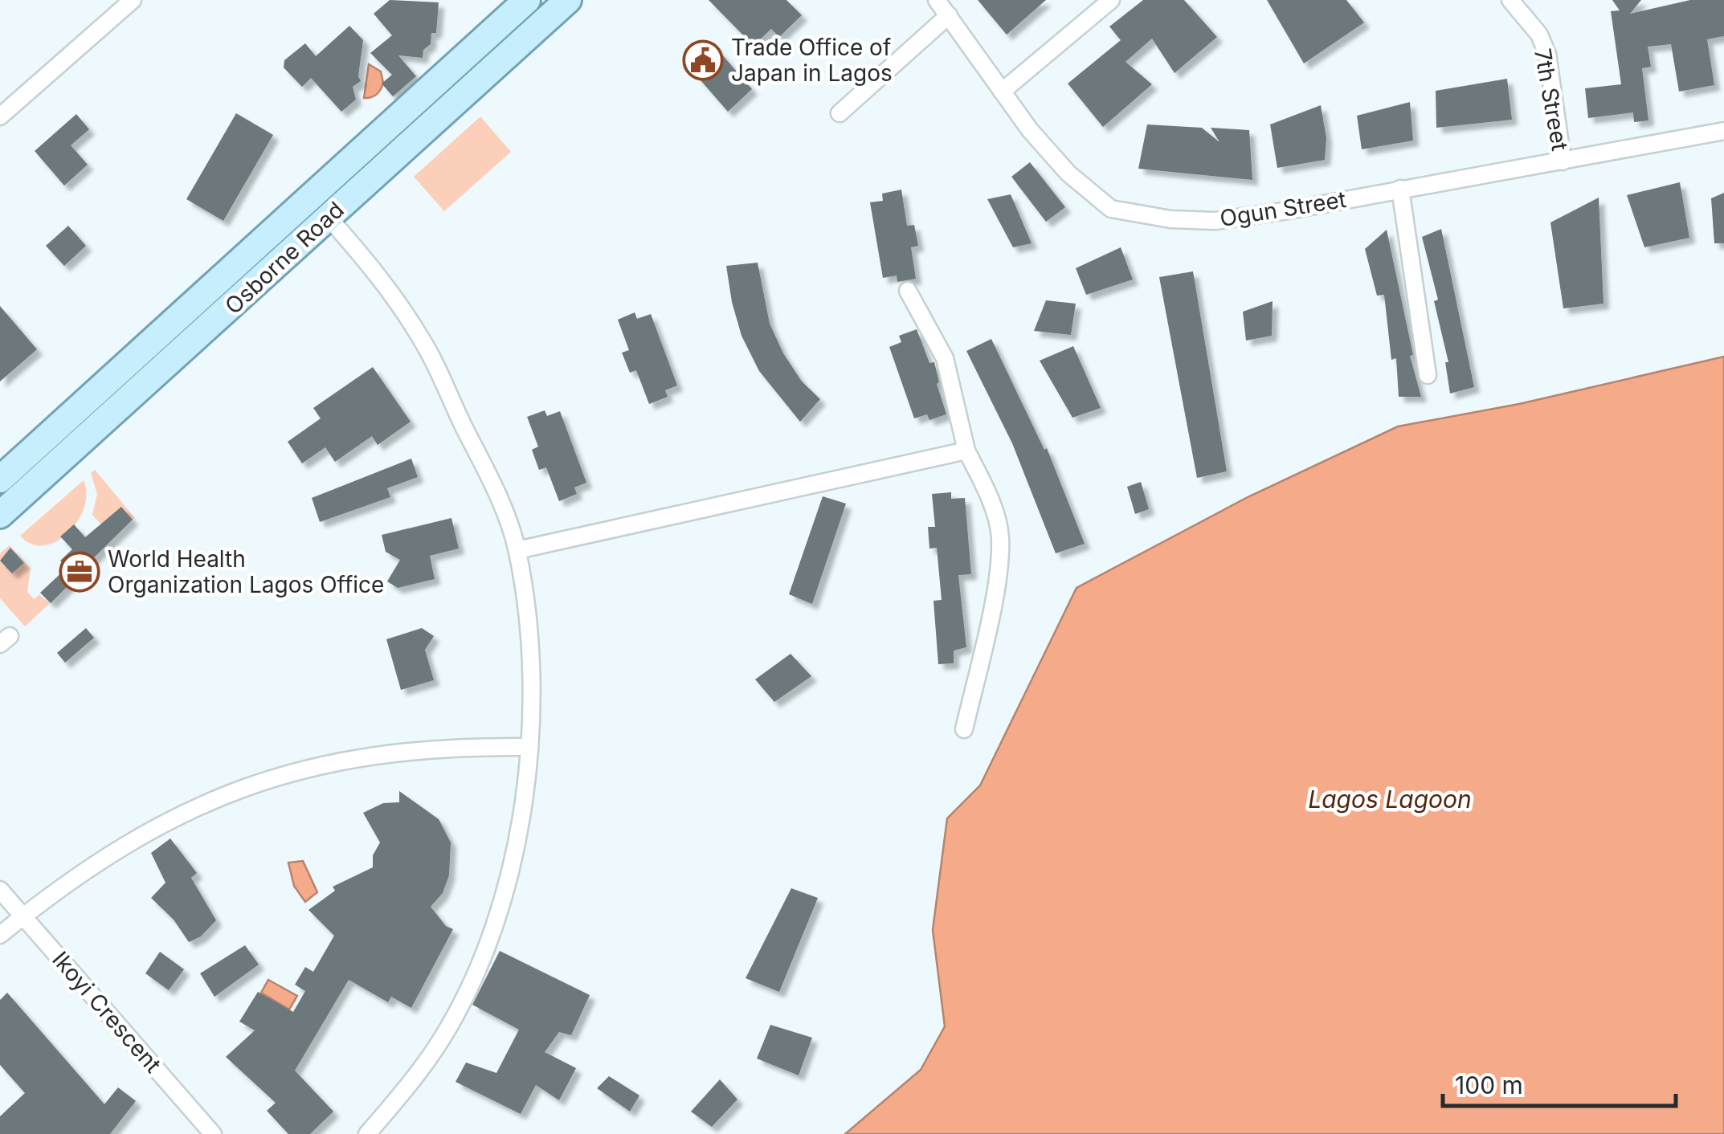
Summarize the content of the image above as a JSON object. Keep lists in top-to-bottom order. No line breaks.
{"streets":{"main road":["Osborne Road"],"street":["7th Street","Ogun Street","Ikoyi Crescent"]},"crossings":[["7th Street","Ogun Street"]],"water":["Lagos Lagoon"],"places":{"public building":["Trade Office of Japan in Lagos"],"office":["World Health Organization Lagos Office"]},"scale_bar":"100 m"}
